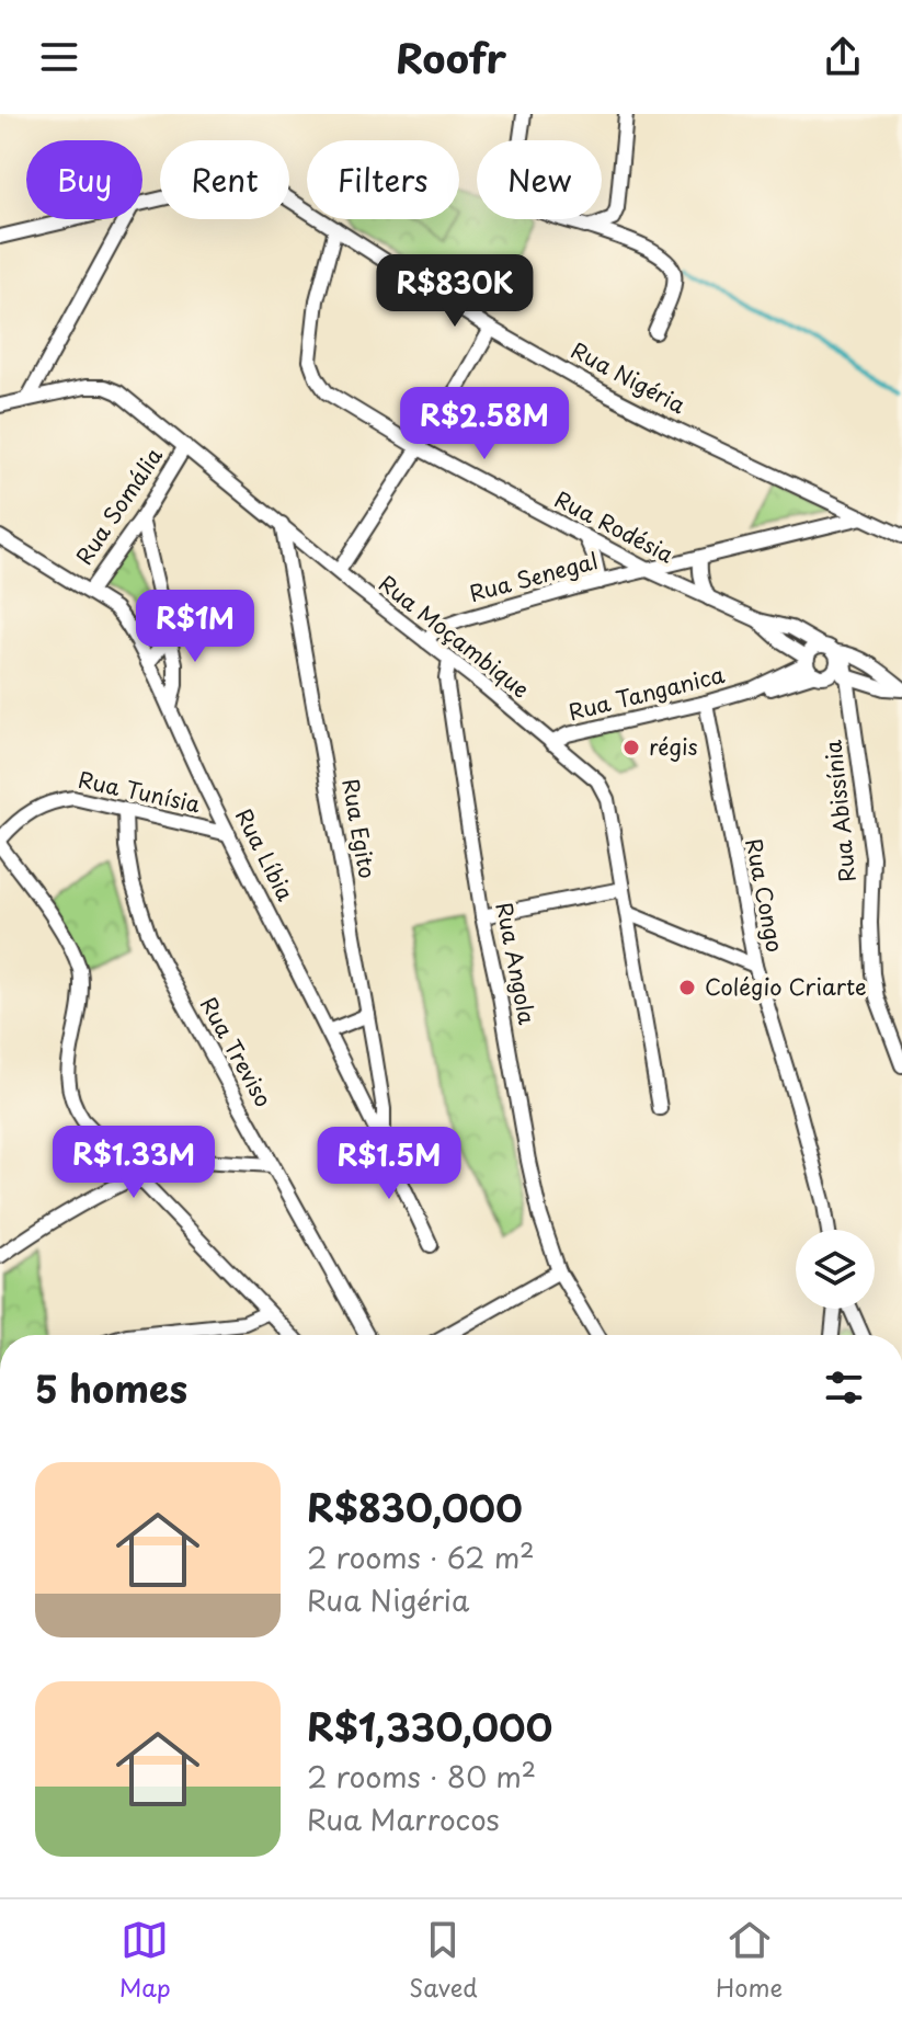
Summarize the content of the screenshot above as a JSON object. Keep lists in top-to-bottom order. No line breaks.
{"streets":{"street":["Rua Nigéria","Rua Somália","Rua Rodésia","Rua Senegal","Rua Moçambique","Rua Tanganica","Rua Tunísia","Rua Abissínia","Rua Egito","Rua Líbia","Rua Congo","Rua Angola","Rua Treviso"]},"crossings":[["Rua Nigéria","Rua Rodésia"],["Rua Nigéria","Rua Senegal"],["Rua Somália","Rua Moçambique"],["Rua Somália","Rua Líbia"],["Rua Rodésia","Rua Senegal"],["Rua Rodésia","Rua Tanganica"],["Rua Rodésia","Rua Abissínia"],["Rua Senegal","Rua Moçambique"],["Rua Moçambique","Rua Tanganica"],["Rua Moçambique","Rua Egito"],["Rua Moçambique","Rua Angola"],["Rua Tanganica","Rua Congo"],["Rua Tunísia","Rua Líbia"],["Rua Tunísia","Rua Treviso"],["Rua Egito","Rua Líbia"]],"places":["régis","Colégio Criarte"],"page":{"header":"Roofr","chip":["Buy","Rent","Filters","New"],"price":["R$830K","R$2.58M","R$1M","R$1.33M","R$1.5M"],"heading":"5 homes","list":[{"name":"R$830,000","note":"2 rooms · 62 m² · Rua Nigéria"},{"name":"R$1,330,000","note":"2 rooms · 80 m² · Rua Marrocos"}],"tabs":["Map","Saved","Home"]}}
